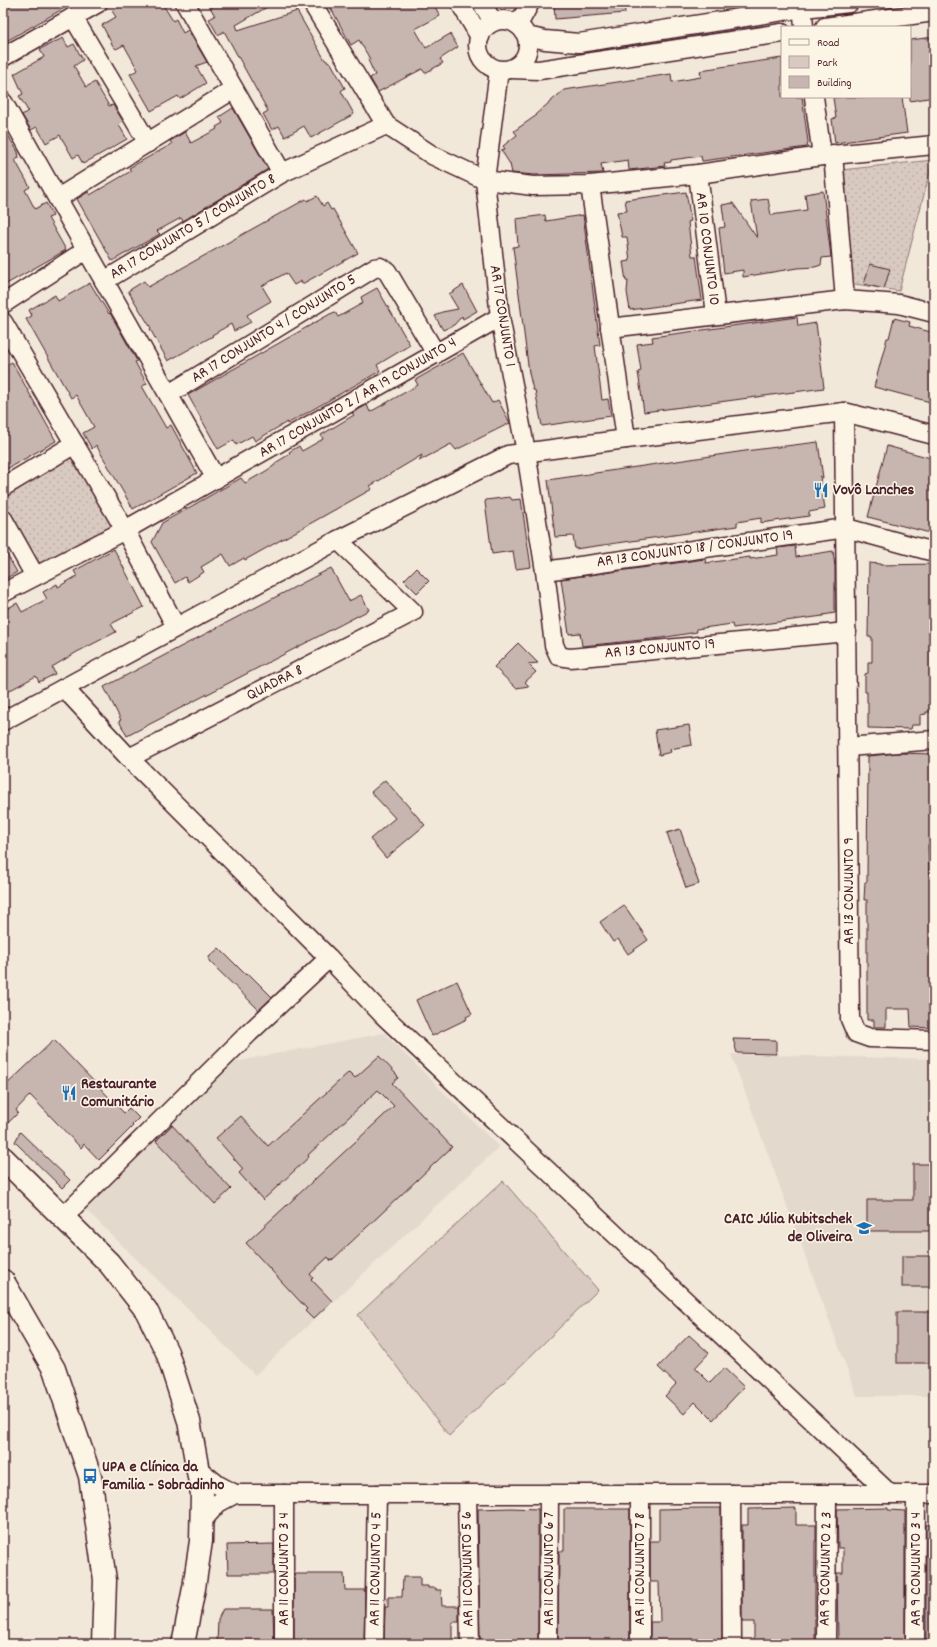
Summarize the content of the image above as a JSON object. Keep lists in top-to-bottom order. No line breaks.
{"streets":{"street":["AR 17 CONJUNTO 5 / CONJUNTO 8","AR 10 CONJUNTO 10","AR 17 CONJUNTO 1","AR 17 CONJUNTO 4 / CONJUNTO 5","AR 17 CONJUNTO 2 / AR 19 CONJUNTO 4","AR 13 CONJUNTO 18 / CONJUNTO 19","AR 13 CONJUNTO 19","QUADRA 8","AR 13 CONJUNTO 9","AR 11 CONJUNTO 3 4","AR 11 CONJUNTO 4 5","AR 11 CONJUNTO 5 6","AR 11 CONJUNTO 6 7","AR 11 CONJUNTO 7 8","AR 9 CONJUNTO 2 3","AR 9 CONJUNTO 3 4"]},"crossings":[["AR 17 CONJUNTO 1","AR 17 CONJUNTO 2 / AR 19 CONJUNTO 4"],["AR 17 CONJUNTO 1","AR 13 CONJUNTO 18 / CONJUNTO 19"],["AR 17 CONJUNTO 1","AR 13 CONJUNTO 19"],["AR 17 CONJUNTO 4 / CONJUNTO 5","AR 17 CONJUNTO 2 / AR 19 CONJUNTO 4"],["AR 13 CONJUNTO 18 / CONJUNTO 19","AR 13 CONJUNTO 19"],["AR 13 CONJUNTO 18 / CONJUNTO 19","AR 13 CONJUNTO 9"],["AR 13 CONJUNTO 19","AR 13 CONJUNTO 9"]],"places":{"restaurant":["Vovô Lanches","Restaurante Comunitário"],"school or university":["CAIC Júlia Kubitschek de Oliveira"],"bus stop":["UPA e Clínica da Familia - Sobradinho"]},"legend":["Road","Park","Building"]}
